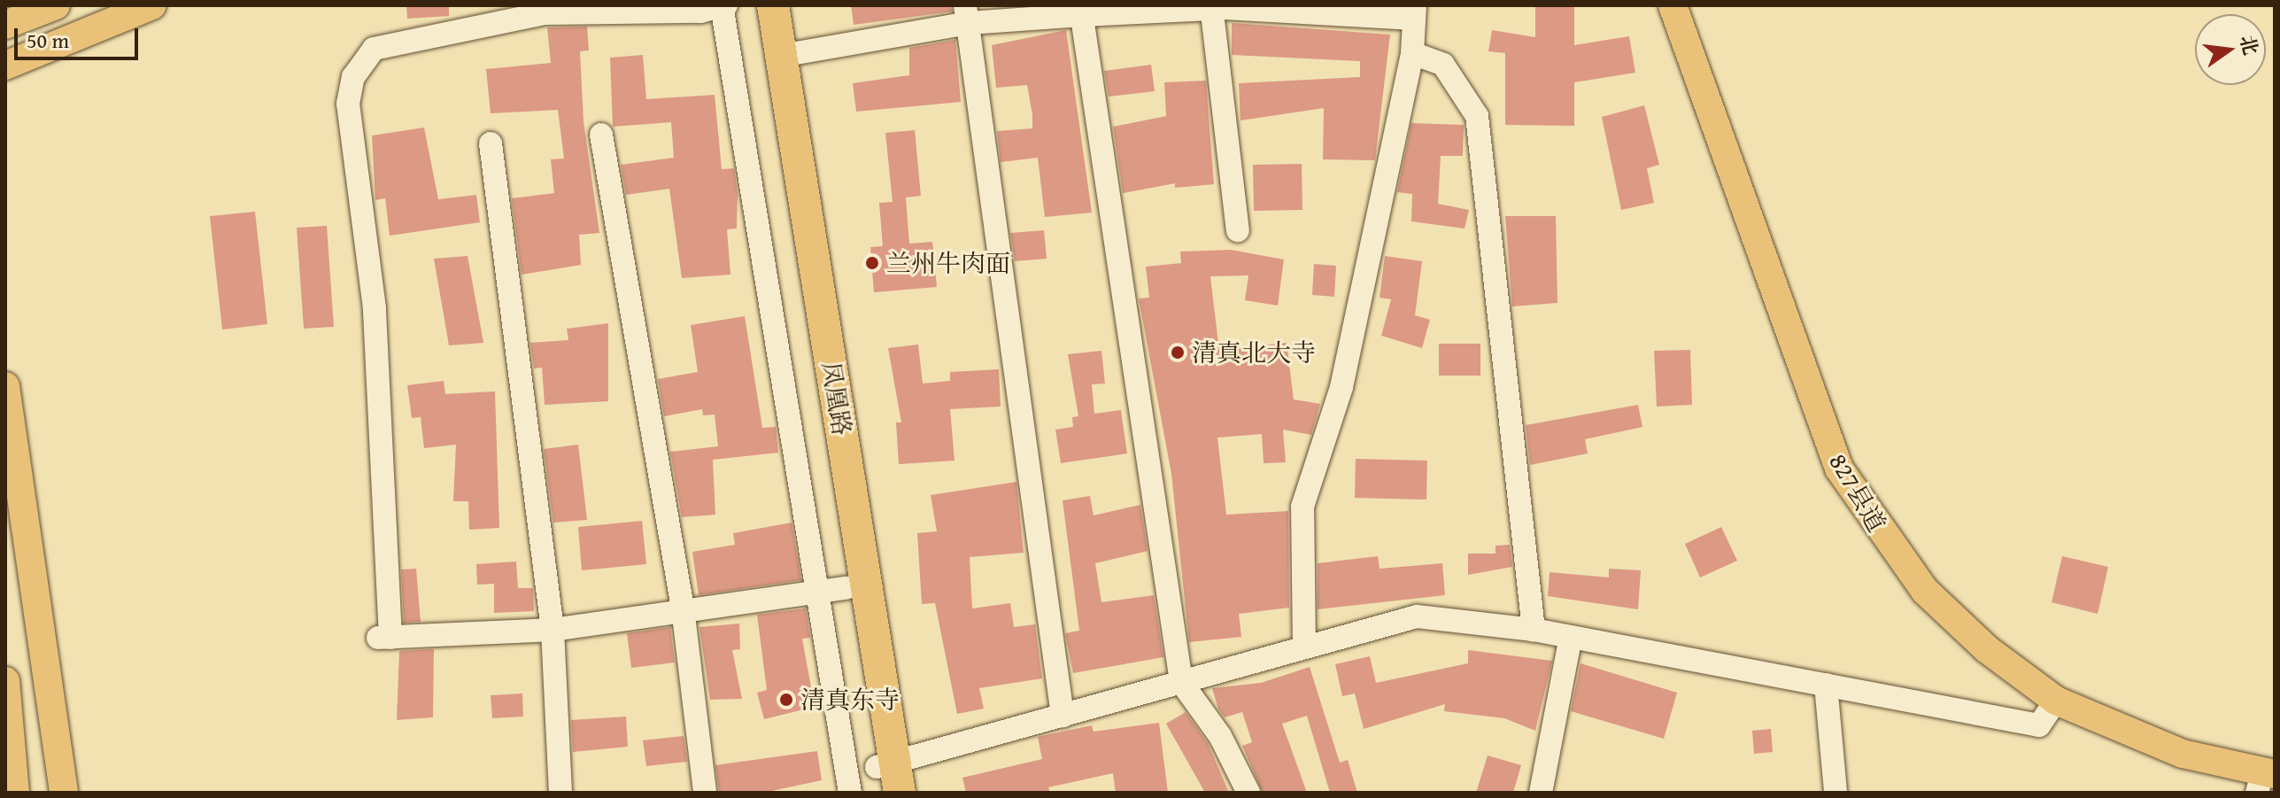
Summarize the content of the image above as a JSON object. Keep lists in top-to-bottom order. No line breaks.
{"streets":{"highway":["凤凰路"],"main road":["827县道"]},"places":["兰州牛肉面","清真北大寺","清真东寺"],"scale_bar":"50 m","north":"right"}
